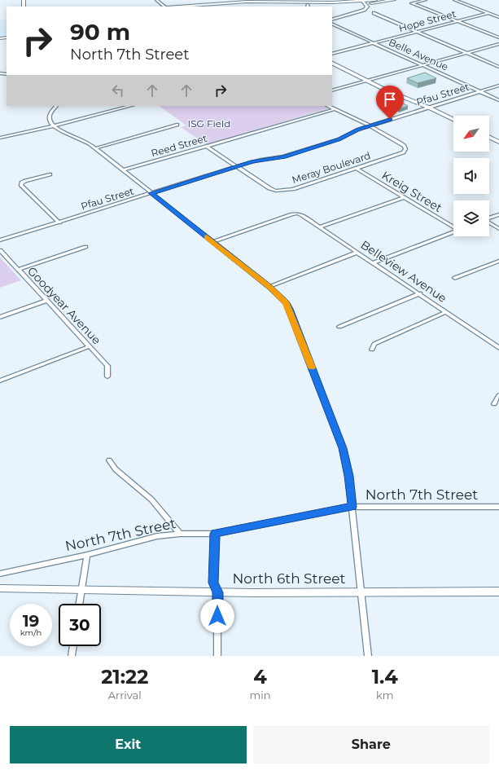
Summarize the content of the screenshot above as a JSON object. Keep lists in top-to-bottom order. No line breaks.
{"streets":{"main road":["North 6th Street"],"street":["Hope Street","Belle Avenue","Pfau Street","Reed Street","Meray Boulevard","Kreig Street","Belleview Avenue","Goodyear Avenue","North 7th Street"]},"crossings":[["Hope Street","Belle Avenue"],["Belle Avenue","Pfau Street"],["Pfau Street","Meray Boulevard"],["Reed Street","Meray Boulevard"],["Meray Boulevard","Kreig Street"]],"parks":["ISG Field"],"north":"bottom left","page":{"turn":["90 m","North 7th Street"],"speed":"19 km/h","limit":"30","eta":["21:22","Arrival","4","min","1.4","km"],"buttons":["Exit","Share"]}}
